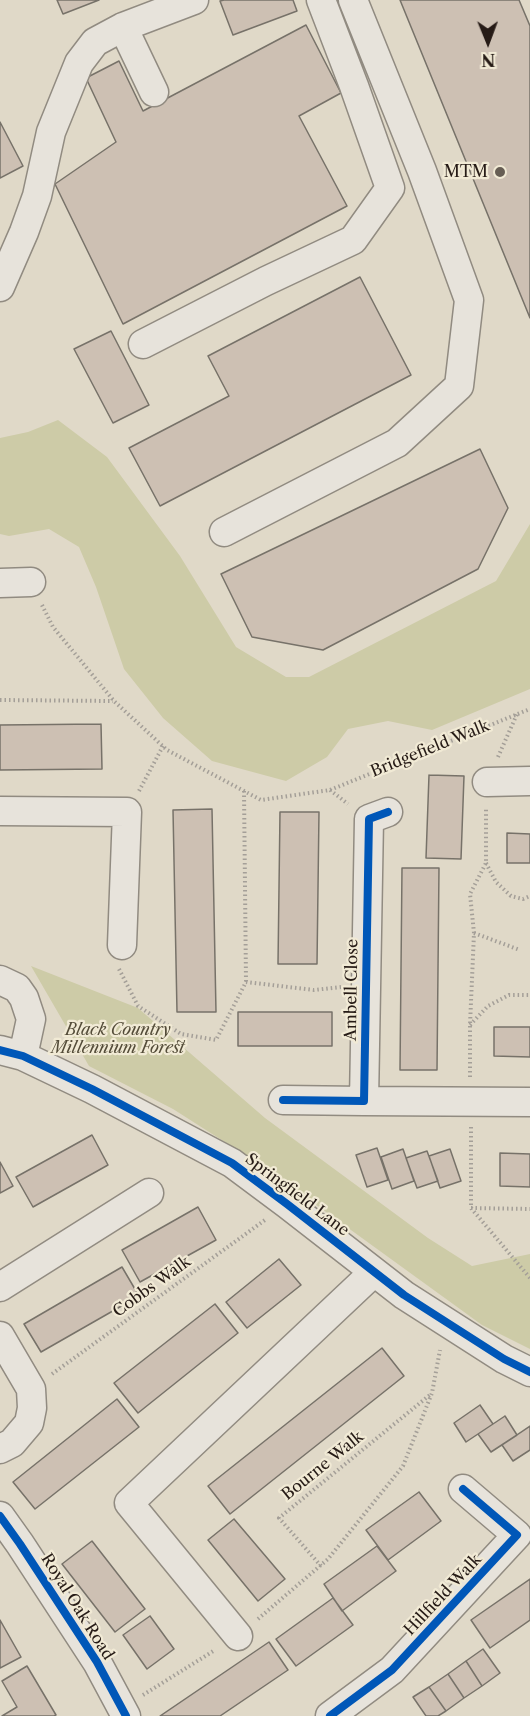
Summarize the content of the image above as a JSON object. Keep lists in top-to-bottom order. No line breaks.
{"streets":{"street":["Ambell Close","Springfield Lane","Hillfield Walk","Royal Oak Road"],"path":["Bridgefield Walk","Cobbs Walk","Bourne Walk"]},"crossings":[["Springfield Lane","Cobbs Walk"]],"parks":["Black Country Millennium Forest"],"places":["MTM"],"north":"bottom"}
